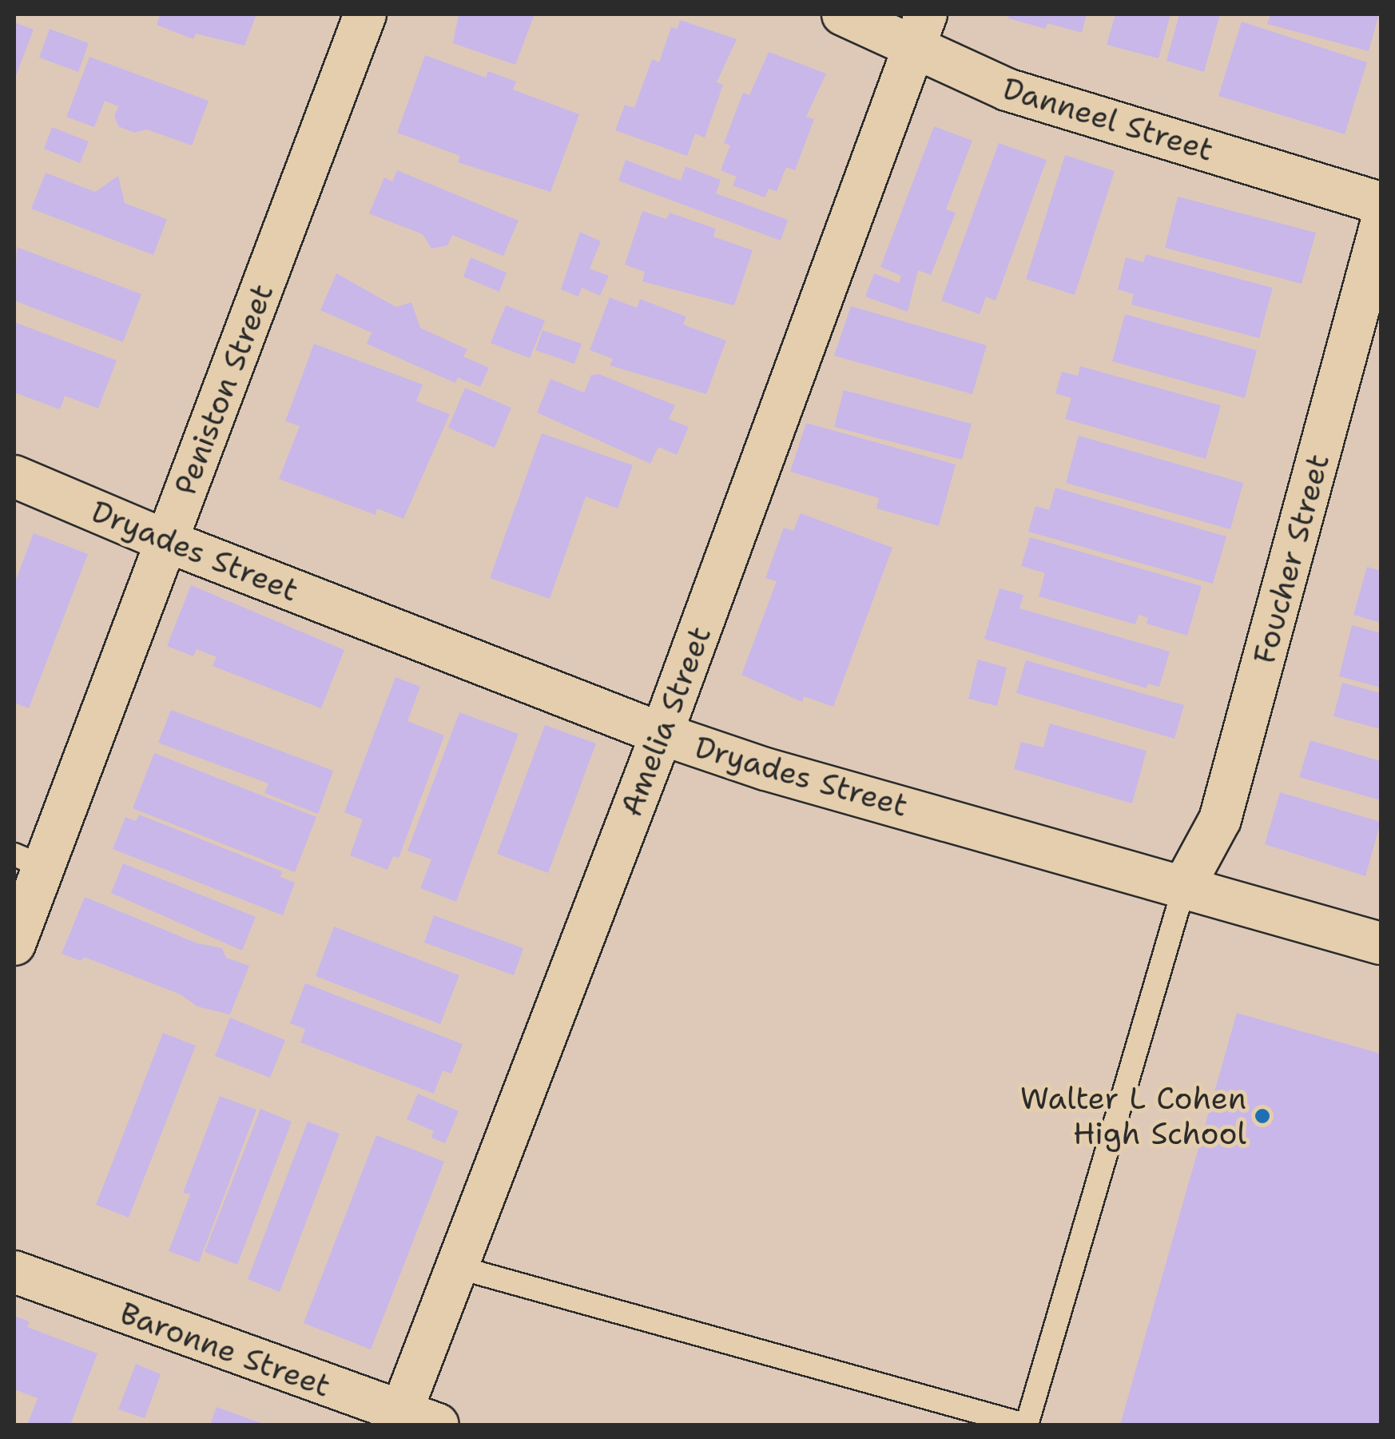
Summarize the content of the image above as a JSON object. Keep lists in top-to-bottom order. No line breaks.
{"streets":{"street":["Danneel Street","Peniston Street","Dryades Street","Foucher Street","Amelia Street","Baronne Street"]},"crossings":[["Danneel Street","Amelia Street"],["Peniston Street","Dryades Street"],["Dryades Street","Foucher Street"],["Dryades Street","Amelia Street"],["Amelia Street","Baronne Street"]],"places":["Walter L Cohen High School"]}
